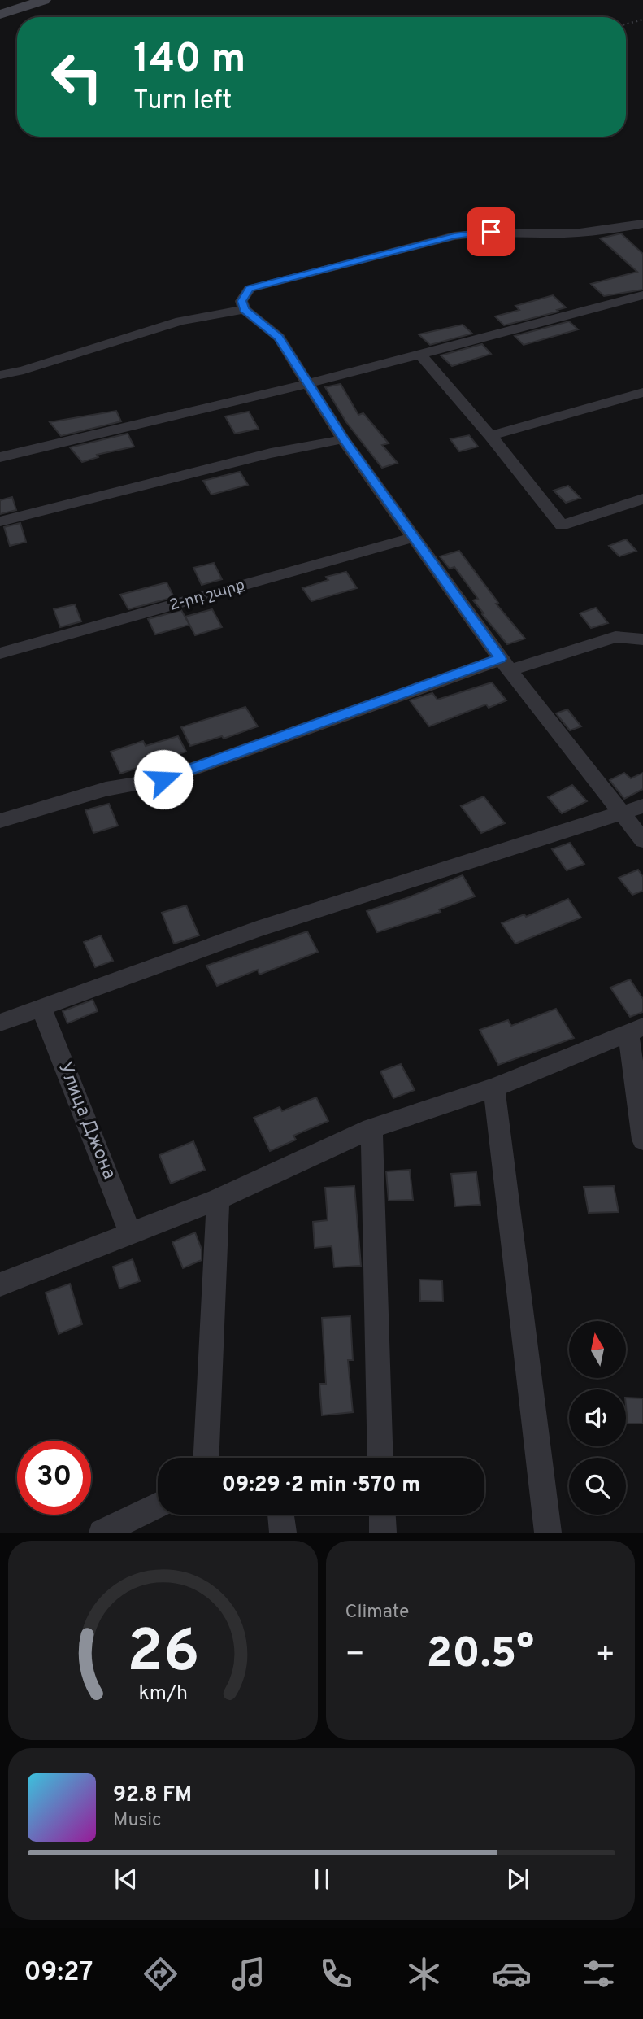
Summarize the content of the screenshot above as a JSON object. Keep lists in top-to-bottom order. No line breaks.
{"streets":{"street":["2-րդ շարք","Улица Джона"]},"north":"top","page":{"turn":["140 m","Turn left"],"limit":"30","trip":"09:29 · 2 min · 570 m","tile":"Climate","heat":["−","20.5°","+"],"song":["92.8 FM","Music"],"tabs":"09:27","gauge":["26","km/h"]}}
